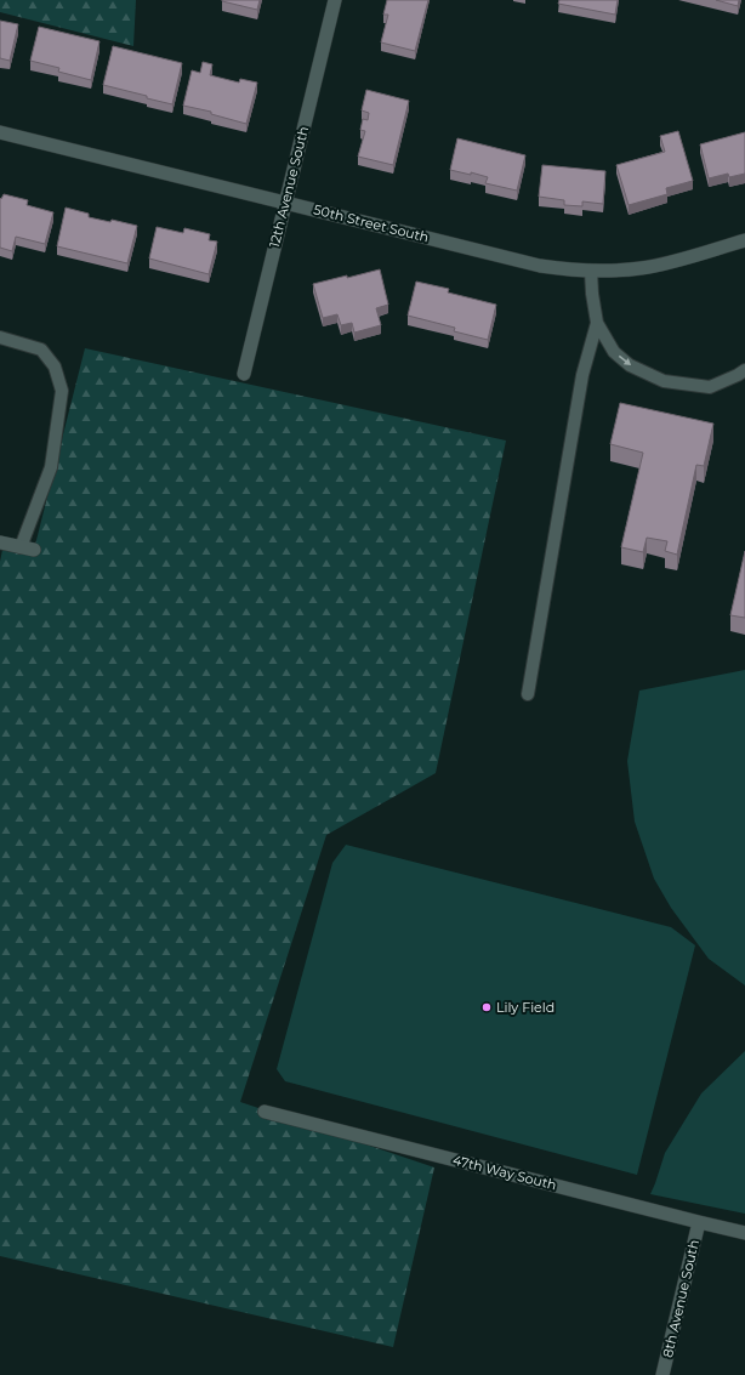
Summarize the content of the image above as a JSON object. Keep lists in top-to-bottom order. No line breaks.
{"streets":{"street":["12th Avenue South","50th Street South","47th Way South","8th Avenue South"]},"crossings":[["12th Avenue South","50th Street South"],["47th Way South","8th Avenue South"]],"places":["Lily Field"]}
